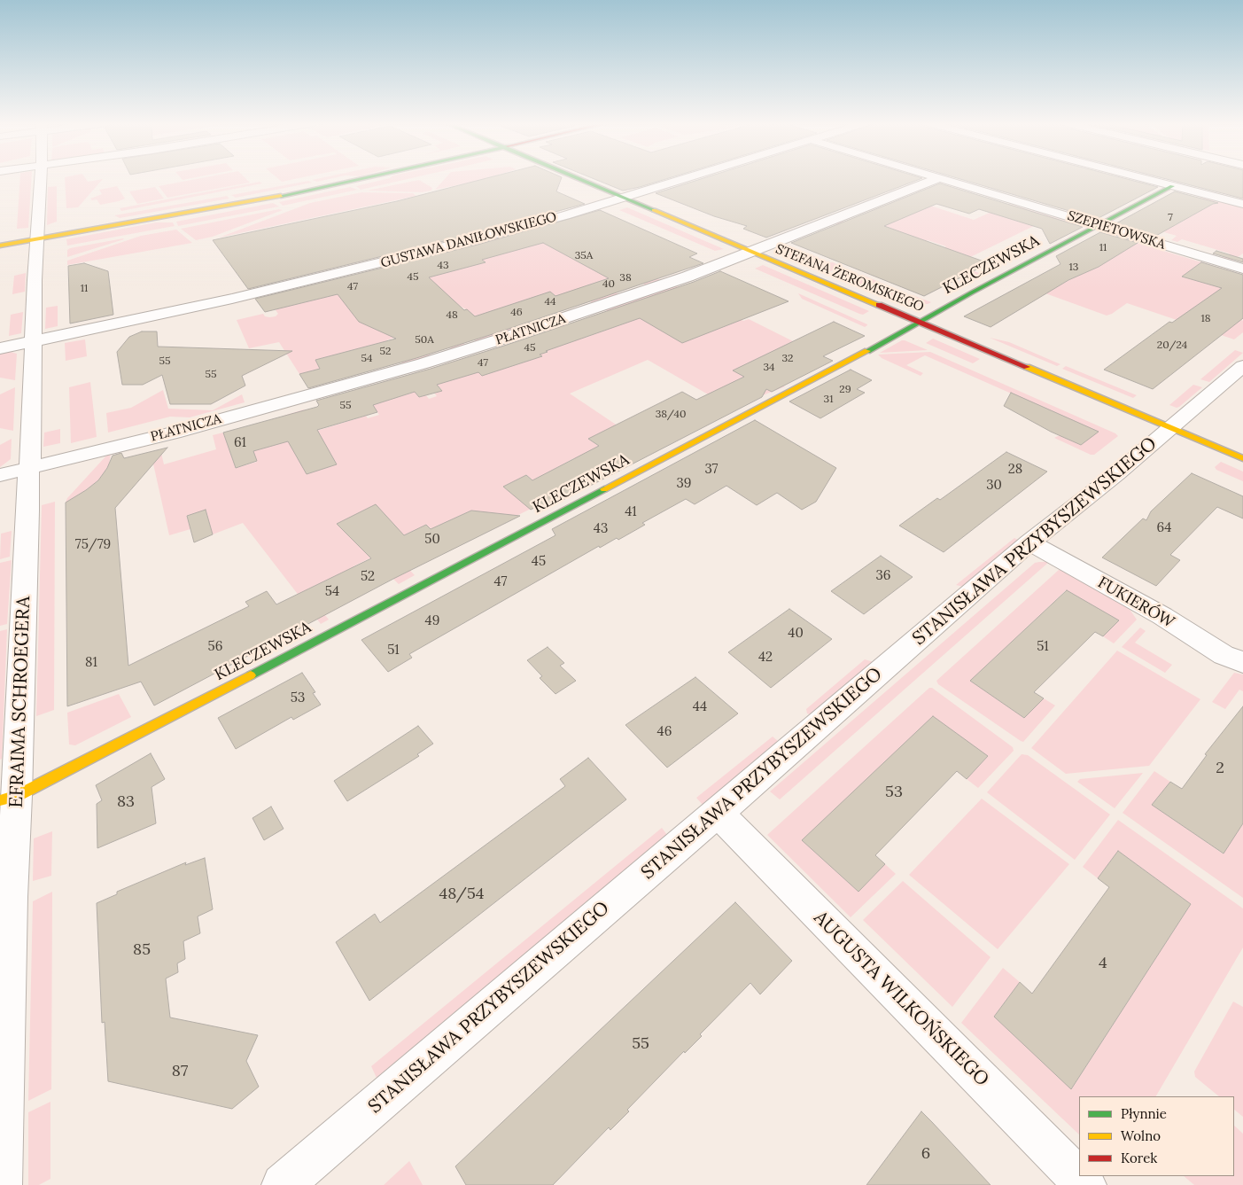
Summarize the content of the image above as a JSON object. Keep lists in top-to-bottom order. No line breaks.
{"streets":{"street":["SZEPIETOWSKA","GUSTAWA DANIŁOWSKIEGO","KLECZEWSKA","STEFANA ŻEROMSKIEGO","PŁATNICZA","STANISŁAWA PRZYBYSZEWSKIEGO","FUKIERÓW","EFRAIMA SCHROEGERA","AUGUSTA WILKOŃSKIEGO"]},"crossings":[["SZEPIETOWSKA","KLECZEWSKA"],["GUSTAWA DANIŁOWSKIEGO","STEFANA ŻEROMSKIEGO"],["GUSTAWA DANIŁOWSKIEGO","EFRAIMA SCHROEGERA"],["KLECZEWSKA","STEFANA ŻEROMSKIEGO"],["KLECZEWSKA","EFRAIMA SCHROEGERA"],["STEFANA ŻEROMSKIEGO","PŁATNICZA"],["STEFANA ŻEROMSKIEGO","STANISŁAWA PRZYBYSZEWSKIEGO"],["PŁATNICZA","EFRAIMA SCHROEGERA"],["STANISŁAWA PRZYBYSZEWSKIEGO","FUKIERÓW"],["STANISŁAWA PRZYBYSZEWSKIEGO","AUGUSTA WILKOŃSKIEGO"]],"house_numbers":["7","11","35A","43","13","45","38","40","47","11","44","46","48","18","50A","20/24","45","52","54","32","55","47","34","55","29","31","55","38/40","61","37","28","39","30","41","64","43","50","75/79","45","36","52","47","54","49","40","56","51","51","42","81","53","44","46","2","53","83","48/54","85","4","55","87","6"],"legend":["Płynnie","Wolno","Korek"]}
